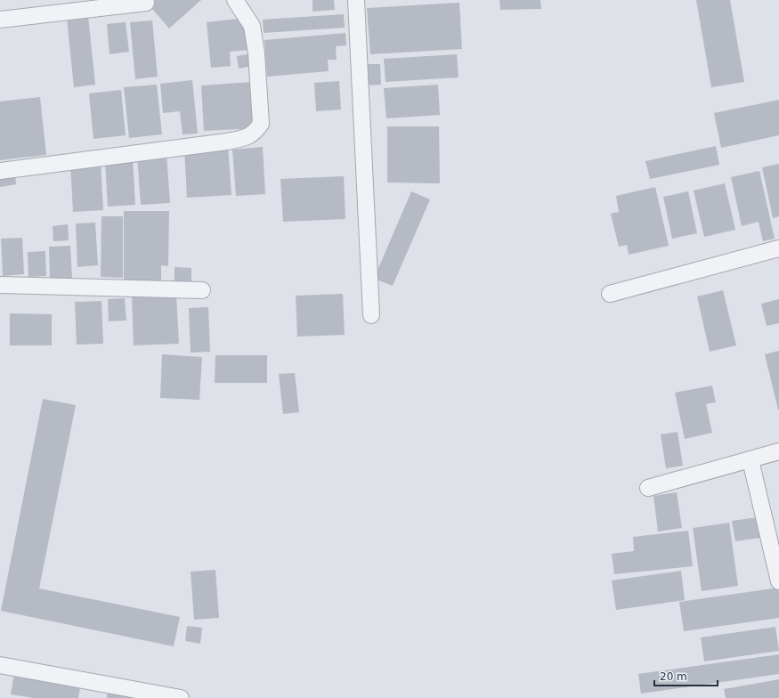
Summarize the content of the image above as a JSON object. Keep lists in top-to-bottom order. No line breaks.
{"scale_bar":"20 m"}
